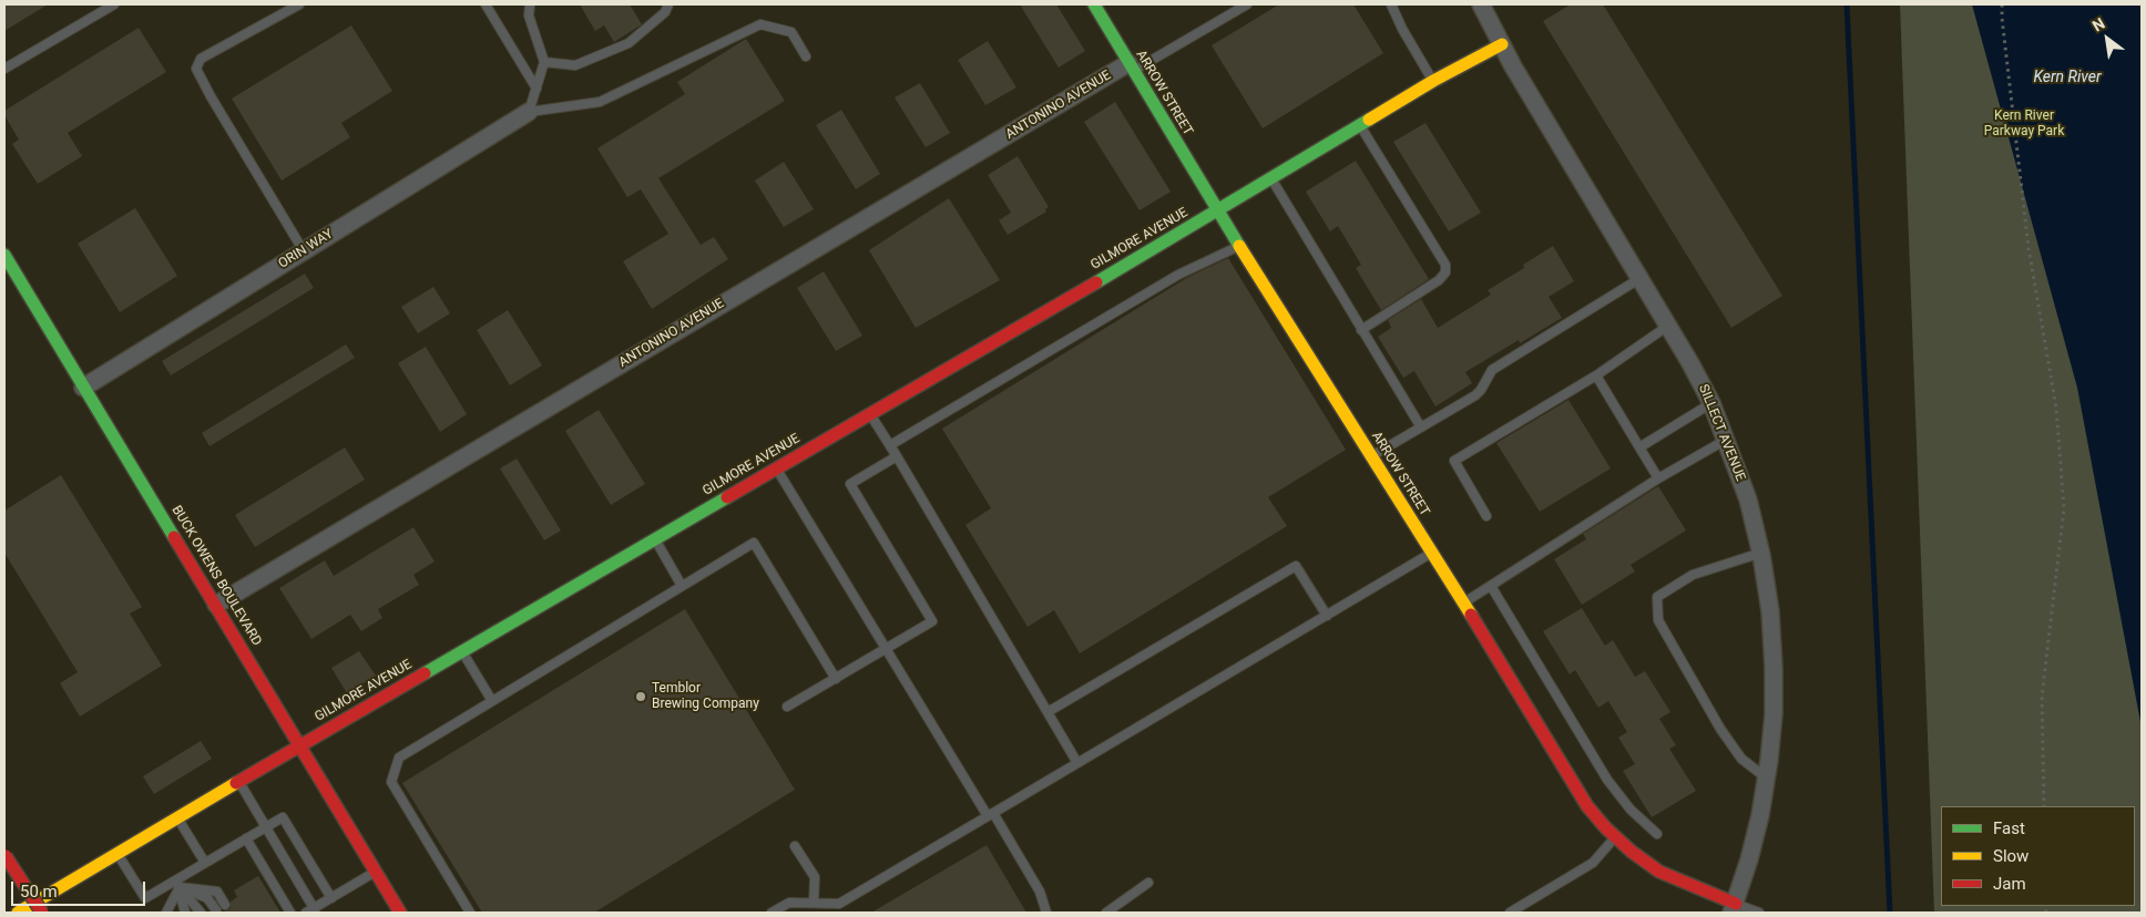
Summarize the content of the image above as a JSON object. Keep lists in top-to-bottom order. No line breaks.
{"streets":{"main road":["ARROW STREET","GILMORE AVENUE","BUCK OWENS BOULEVARD"],"street":["ANTONINO AVENUE","ORIN WAY","SILLECT AVENUE"]},"crossings":[["ARROW STREET","ANTONINO AVENUE"],["ARROW STREET","GILMORE AVENUE"],["ARROW STREET","SILLECT AVENUE"],["ANTONINO AVENUE","BUCK OWENS BOULEVARD"],["GILMORE AVENUE","SILLECT AVENUE"],["GILMORE AVENUE","BUCK OWENS BOULEVARD"],["ORIN WAY","BUCK OWENS BOULEVARD"]],"water":["Kern River"],"parks":["Kern River Parkway Park"],"places":["Temblor Brewing Company"],"legend":["Fast","Slow","Jam"],"scale_bar":"50 m","north":"top left"}
